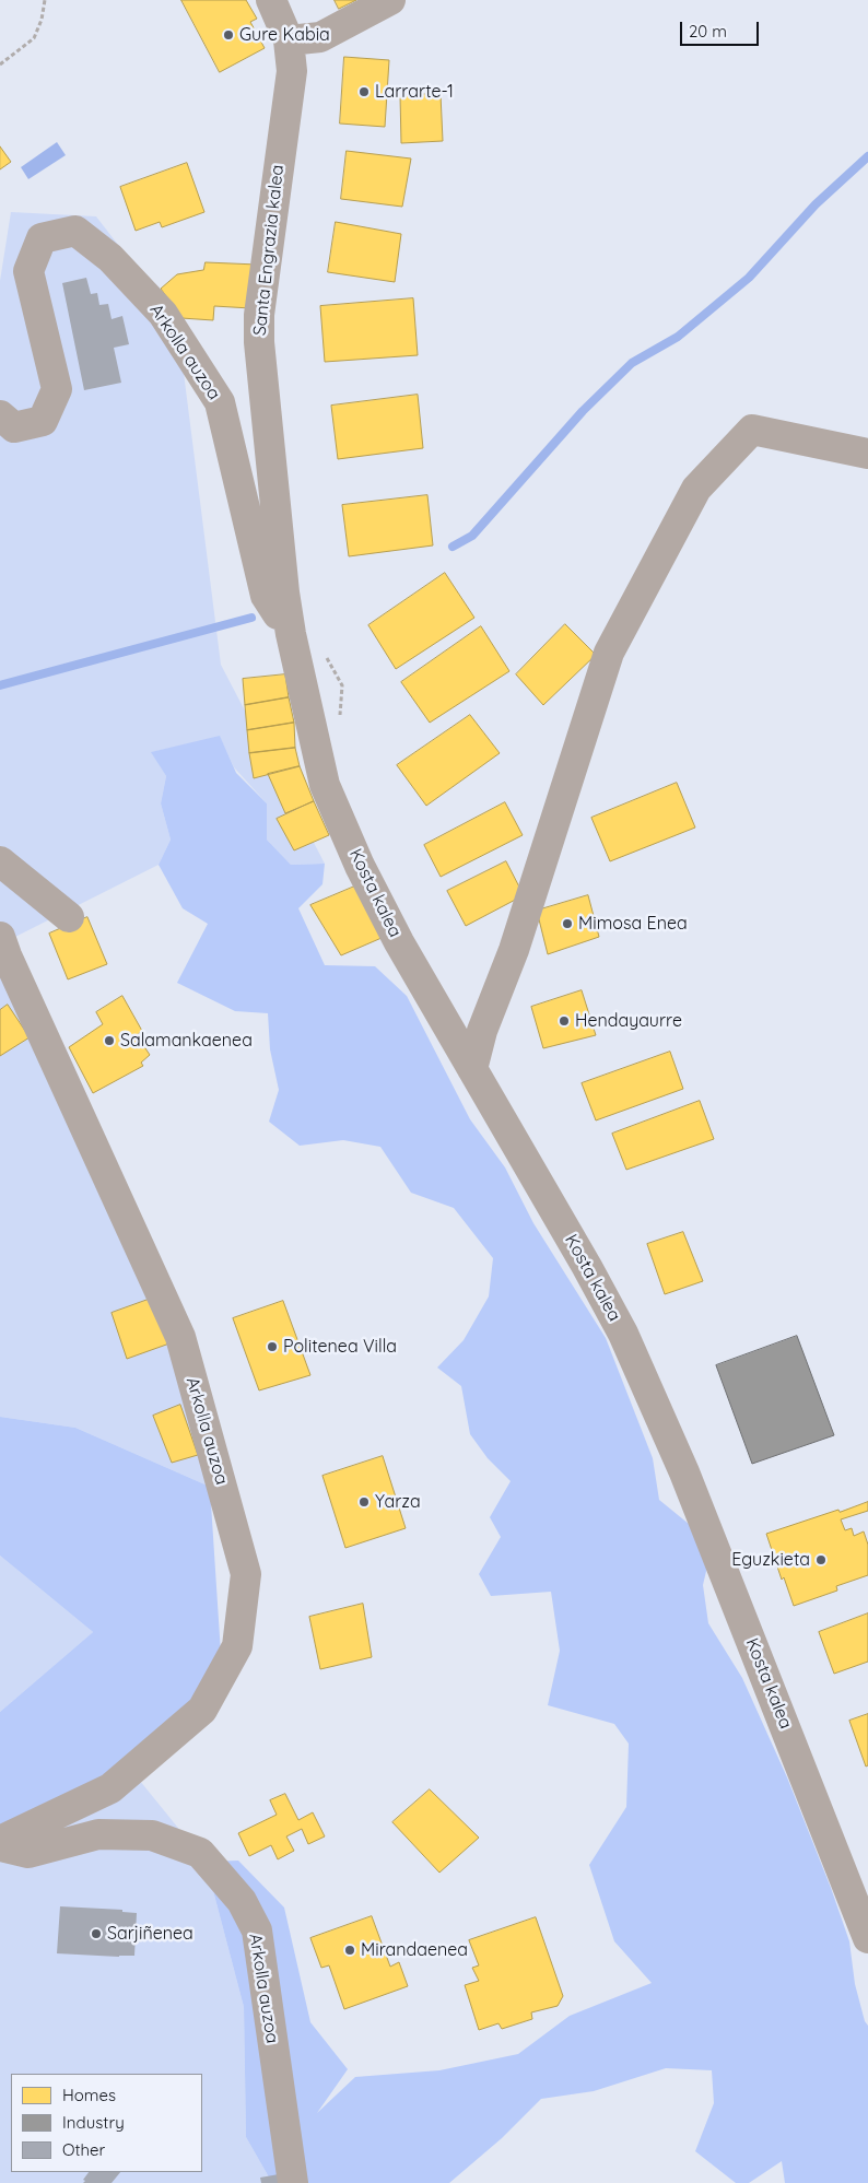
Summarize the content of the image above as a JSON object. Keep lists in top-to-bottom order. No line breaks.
{"streets":{"street":["Santa Engrazia kalea","Arkolla auzoa","Kosta kalea"]},"crossings":[["Santa Engrazia kalea","Arkolla auzoa"],["Santa Engrazia kalea","Kosta kalea"],["Arkolla auzoa","Kosta kalea"]],"places":["Gure Kabia","Larrarte-1","Mimosa Enea","Hendayaurre","Salamankaenea","Politenea Villa","Yarza","Eguzkieta","Sarjiñenea","Mirandaenea"],"legend":["Homes","Industry","Other"],"scale_bar":"20 m"}
